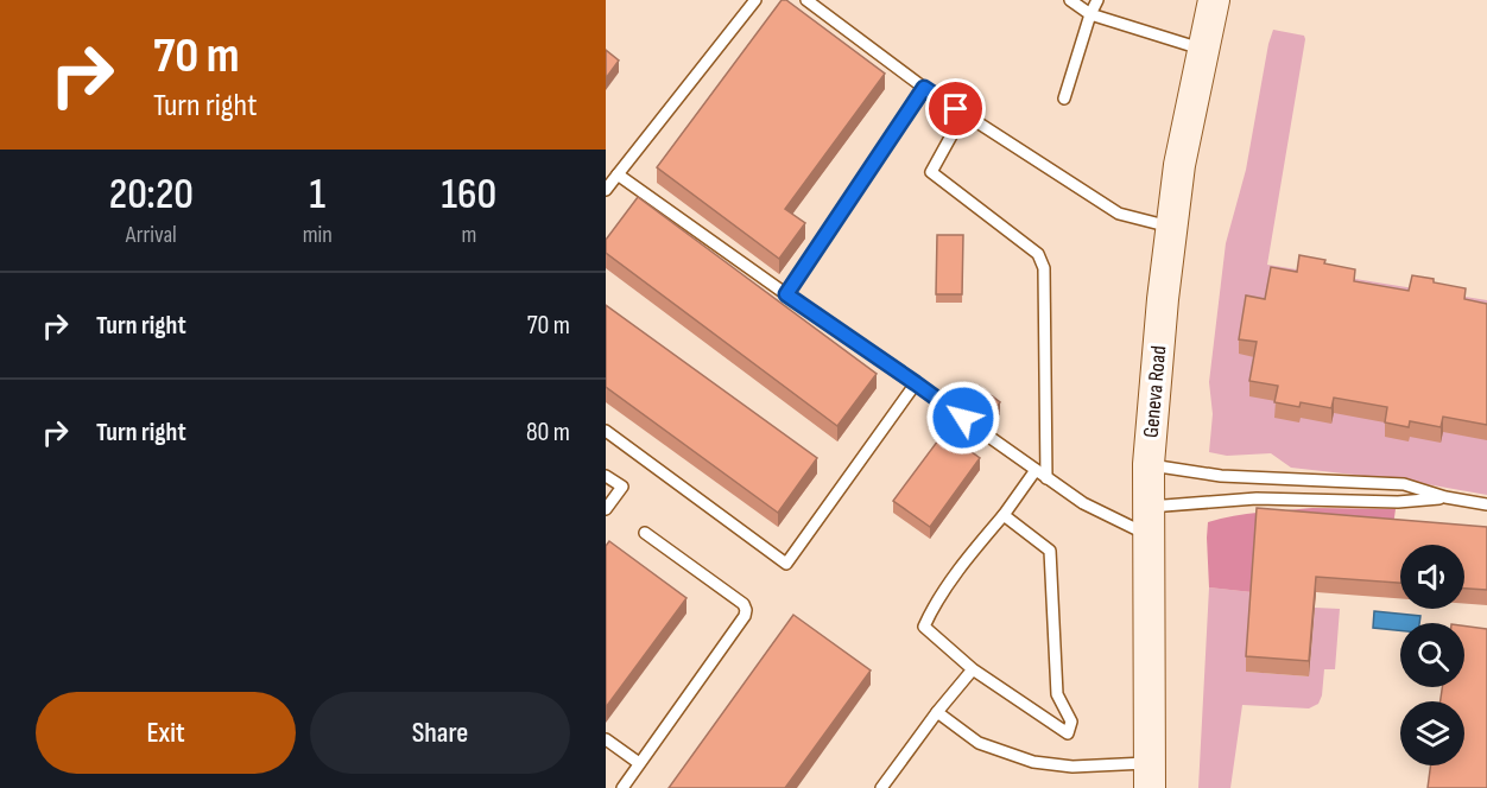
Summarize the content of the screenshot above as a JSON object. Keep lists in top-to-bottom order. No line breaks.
{"streets":{"main road":["Geneva Road"]},"page":{"turn":["70 m","Turn right"],"eta":["20:20","Arrival","1","min","160","m"],"list":[{"name":"Turn right","value":"70 m"},{"name":"Turn right","value":"80 m"}],"buttons":["Exit","Share"]}}
